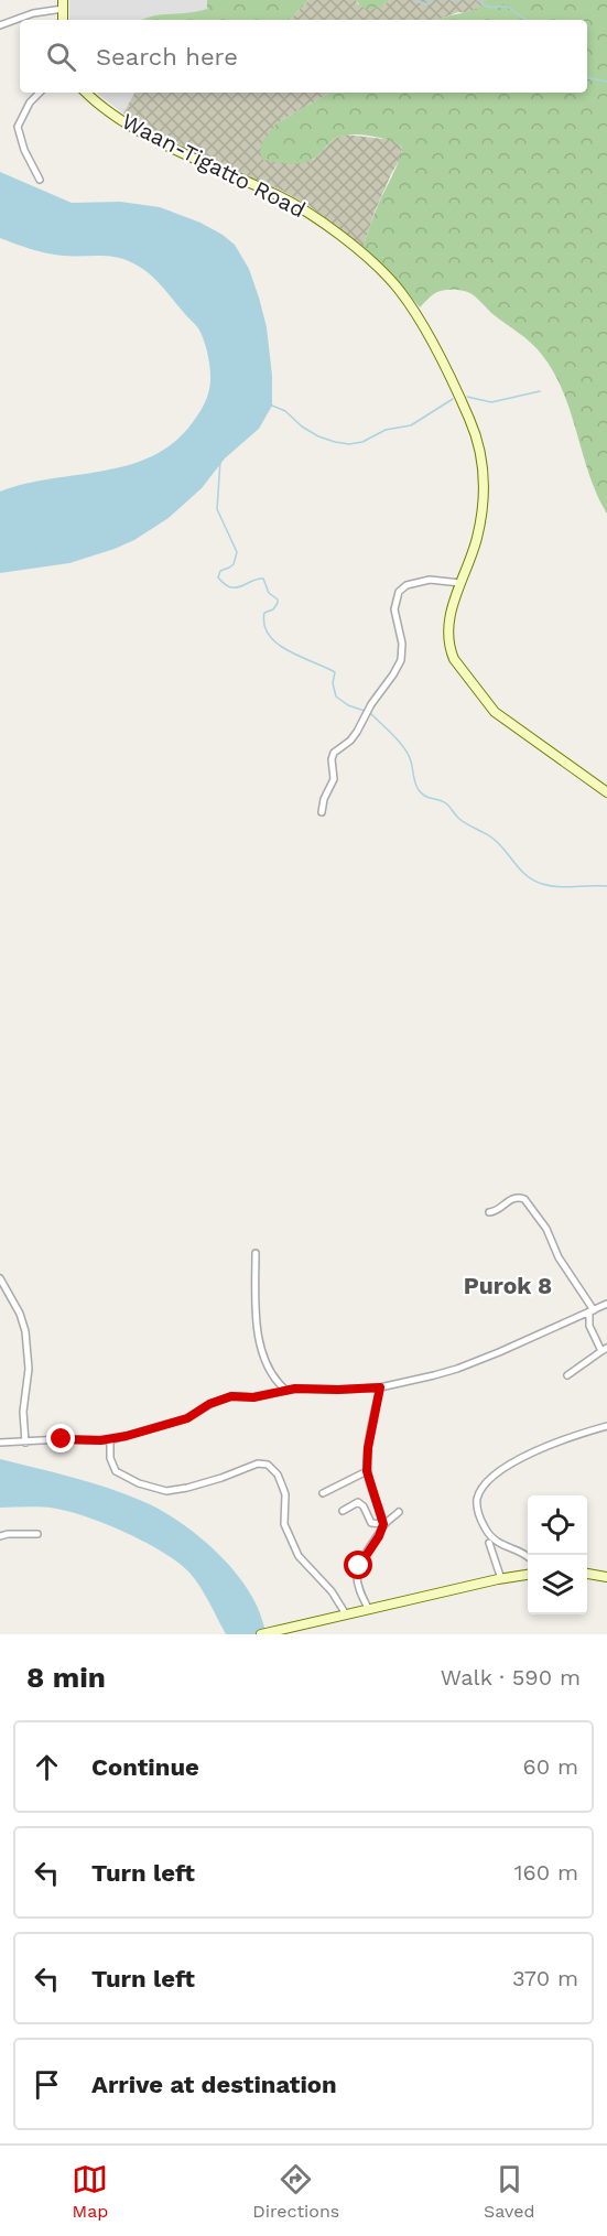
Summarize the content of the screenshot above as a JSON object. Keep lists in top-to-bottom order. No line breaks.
{"streets":{"street":["Waan-Tigatto Road"]},"districts":["Purok 8"],"page":{"search":"Search here","heading":["8 min","Walk · 590 m"],"list":[["Continue","60 m"],["Turn left","160 m"],["Turn left","370 m"],"Arrive at destination"],"nav":["Map","Directions","Saved"]}}
